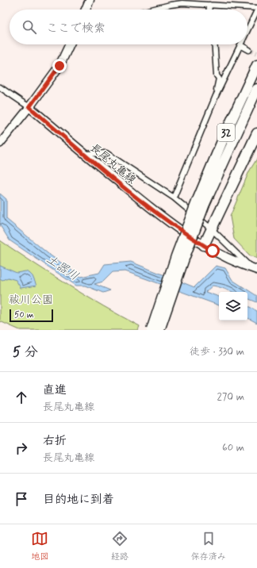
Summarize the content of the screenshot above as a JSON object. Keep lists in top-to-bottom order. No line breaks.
{"streets":{"highway":["32"],"main road":["長尾丸亀線"]},"water":["土器川"],"parks":["祓川公園"],"scale_bar":"50 m","page":{"search":"ここで検索","scale":"50 m","heading":["5 分","徒歩 · 330 m"],"list":[["直進","長尾丸亀線","270 m"],["右折","長尾丸亀線","60 m"],"目的地に到着"],"nav":["地図","経路","保存済み"]}}
